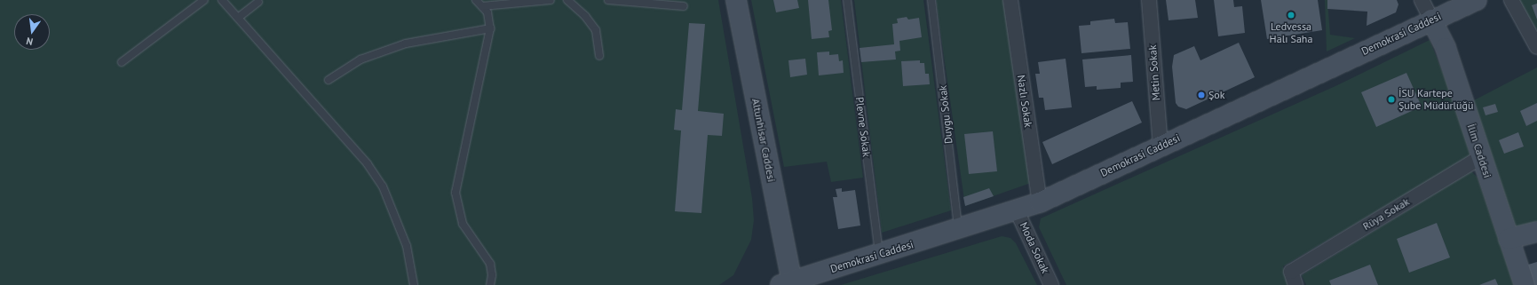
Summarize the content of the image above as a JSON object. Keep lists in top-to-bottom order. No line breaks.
{"streets":{"main road":["Demokrasi Caddesi","Altunhisar Caddesi","İlim Caddesi"],"street":["Metin Sokak","Nazlı Sokak","Rüya Sokak","Moda Sokak"],"lane":["Duygu Sokak","Plevne Sokak"]},"crossings":[["Demokrasi Caddesi","Metin Sokak"],["Demokrasi Caddesi","Nazlı Sokak"],["Demokrasi Caddesi","Duygu Sokak"],["Demokrasi Caddesi","Plevne Sokak"],["Demokrasi Caddesi","Altunhisar Caddesi"],["Demokrasi Caddesi","İlim Caddesi"],["Demokrasi Caddesi","Moda Sokak"],["İlim Caddesi","Rüya Sokak"]],"places":["Ledvessa Halı Saha","Şok","İSU Kartepe Şube Müdürlüğü"],"north":"bottom"}
